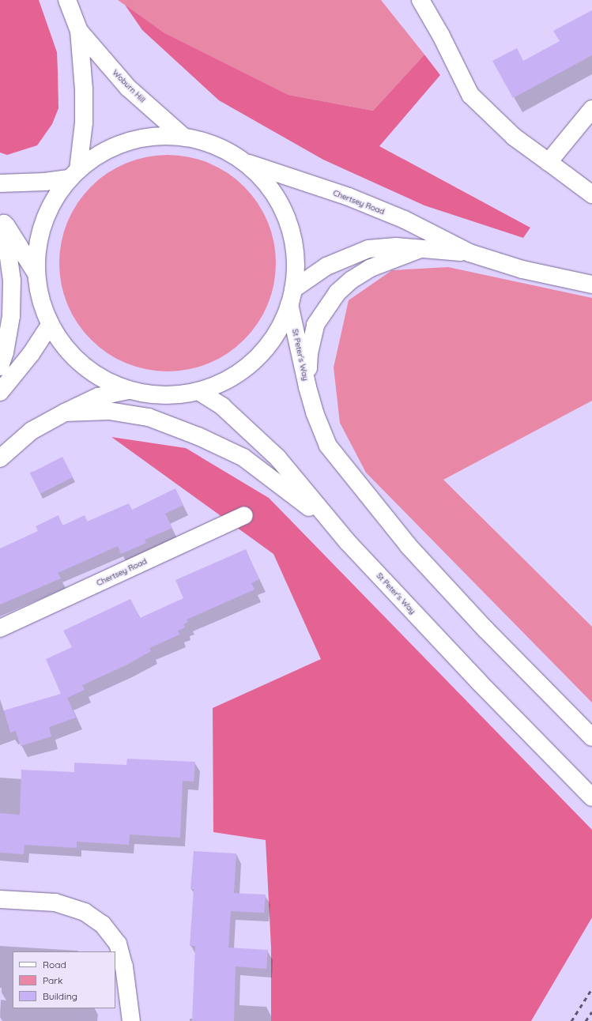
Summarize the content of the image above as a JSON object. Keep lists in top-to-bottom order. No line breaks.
{"streets":{"main road":["Woburn Hill","Chertsey Road","St Peter's Way"]},"crossings":[["Chertsey Road","St Peter's Way"]],"legend":["Road","Park","Building"]}
